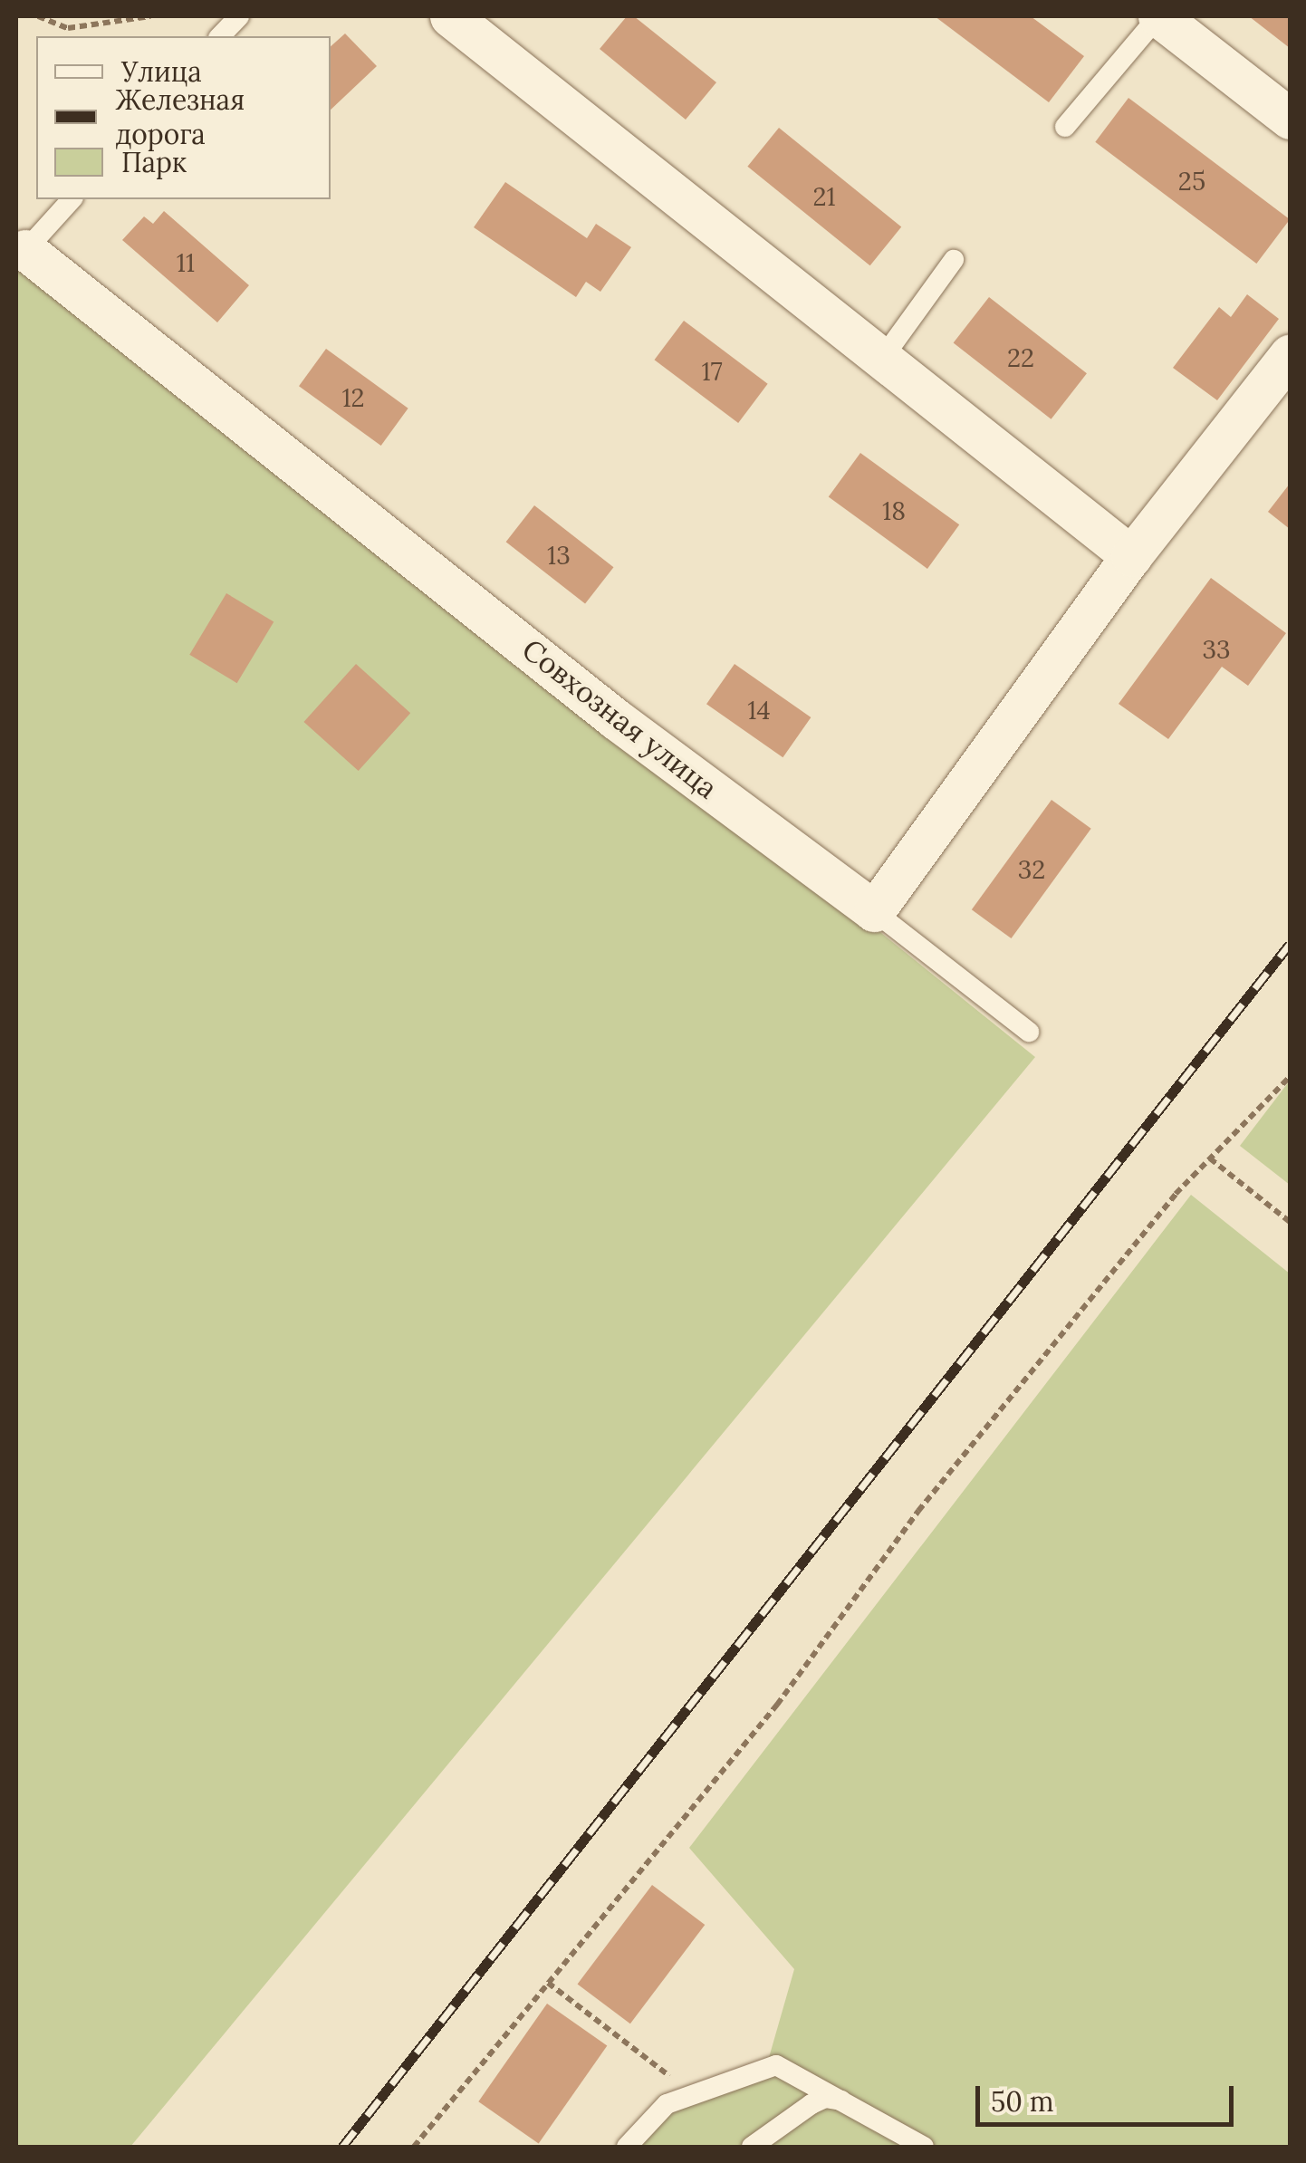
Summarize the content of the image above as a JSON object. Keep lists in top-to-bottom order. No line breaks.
{"streets":{"street":["Совхозная улица"]},"house_numbers":["25","21","11","22","17","12","18","13","33","14","32"],"legend":["Улица","Железная дорога","Парк"],"scale_bar":"50 m"}
